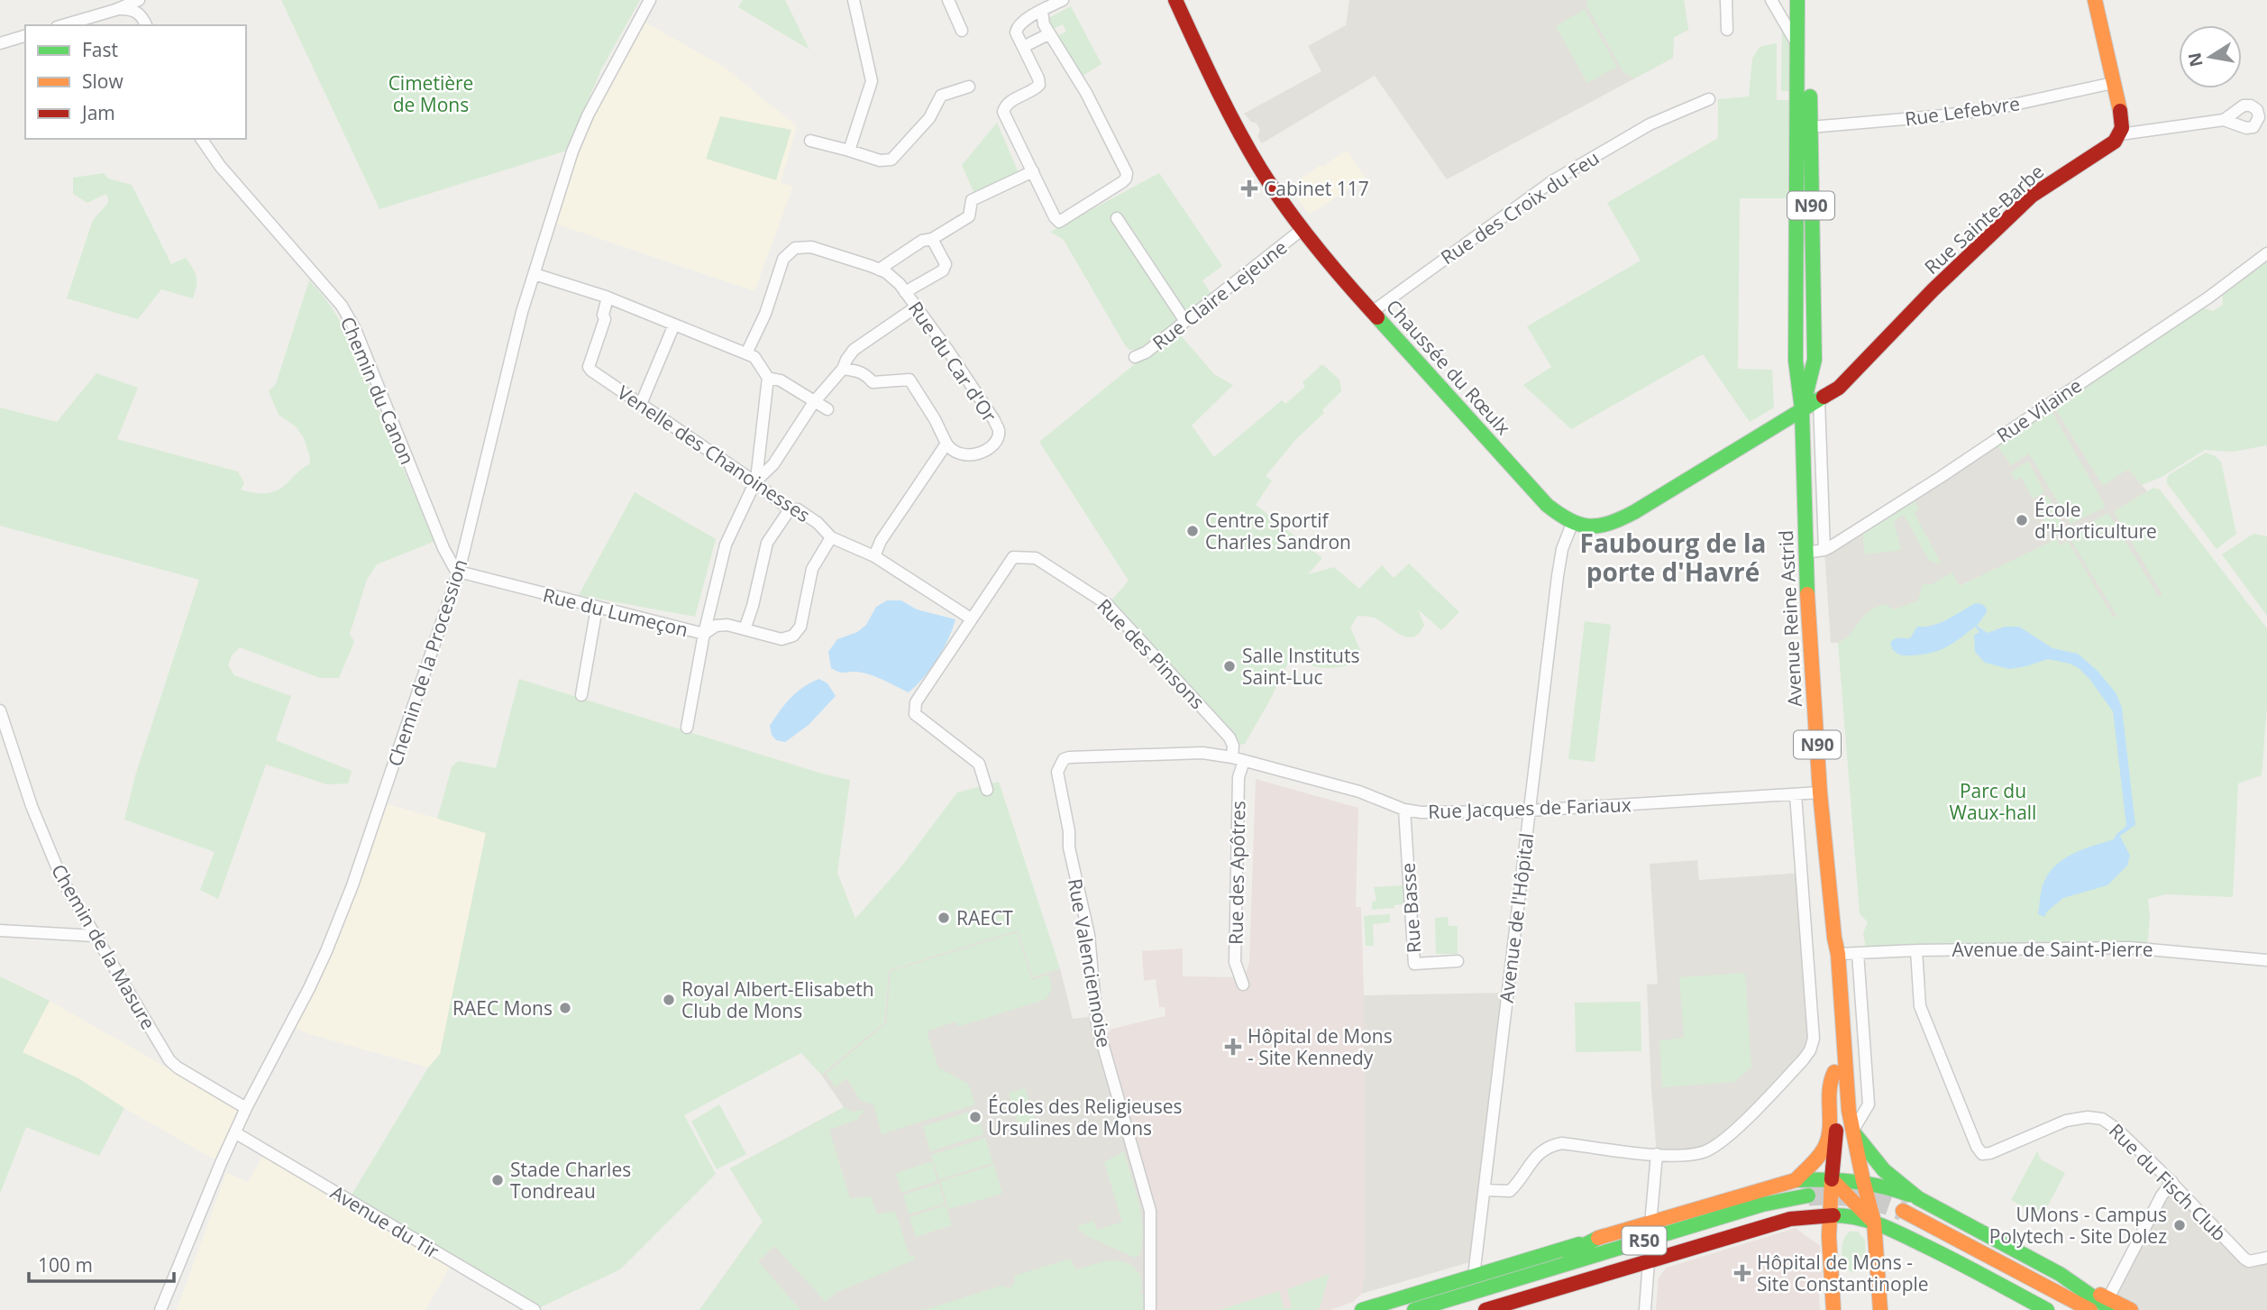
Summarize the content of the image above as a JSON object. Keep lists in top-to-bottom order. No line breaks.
{"streets":{"main road":["N90","Rue Sainte-Barbe","Chaussée du Rœulx","Avenue Reine Astrid","R50"],"street":["Rue Lefebvre","Rue des Croix du Feu","Rue Claire Lejeune","Rue du Car d'Or","Chemin du Canon","Rue Vilaine","Venelle des Chanoinesses","Rue du Lumeçon","Rue des Pinsons","Chemin de la Procession","Rue Jacques de Fariaux","Rue des Apôtres","Rue Basse","Avenue de l'Hôpital","Chemin de la Masure","Avenue de Saint-Pierre","Rue Valenciennoise","Rue du Fisch Club","Avenue du Tir"]},"crossings":[["Rue Lefebvre","N90"],["N90","Rue Sainte-Barbe"],["N90","Avenue Reine Astrid"],["Rue des Croix du Feu","Chaussée du Rœulx"],["Rue Sainte-Barbe","Avenue Reine Astrid"],["Rue Claire Lejeune","Chaussée du Rœulx"],["Chaussée du Rœulx","Avenue de l'Hôpital"],["Chemin du Canon","Rue du Lumeçon"],["Chemin du Canon","Chemin de la Procession"],["Rue Vilaine","Avenue Reine Astrid"],["Venelle des Chanoinesses","Rue du Lumeçon"],["Venelle des Chanoinesses","Rue des Pinsons"],["Rue du Lumeçon","Chemin de la Procession"],["Avenue Reine Astrid","Rue Jacques de Fariaux"],["Avenue Reine Astrid","Avenue de Saint-Pierre"],["Rue des Pinsons","Rue Jacques de Fariaux"],["Rue des Pinsons","Rue des Apôtres"],["Chemin de la Procession","Chemin de la Masure"],["Chemin de la Procession","Avenue du Tir"],["Rue Jacques de Fariaux","Rue des Apôtres"],["Rue Jacques de Fariaux","Rue Basse"],["Rue Jacques de Fariaux","Avenue de l'Hôpital"],["Rue Jacques de Fariaux","Rue Valenciennoise"],["Avenue de Saint-Pierre","Rue du Fisch Club"]],"districts":["Faubourg de la porte d'Havré"],"parks":["Cimetière de Mons","Parc du Waux-hall"],"places":{"health":["Cabinet 117","Hôpital de Mons - Site Kennedy","Hôpital de Mons - Site Constantinople"],"other":["École d'Horticulture","Centre Sportif Charles Sandron","Salle Instituts Saint-Luc","RAECT","Royal Albert-Elisabeth Club de Mons","RAEC Mons","Écoles des Religieuses Ursulines de Mons","Stade Charles Tondreau","UMons - Campus Polytech - Site Dolez"]},"legend":["Fast","Slow","Jam"],"scale_bar":"100 m","north":"left"}
